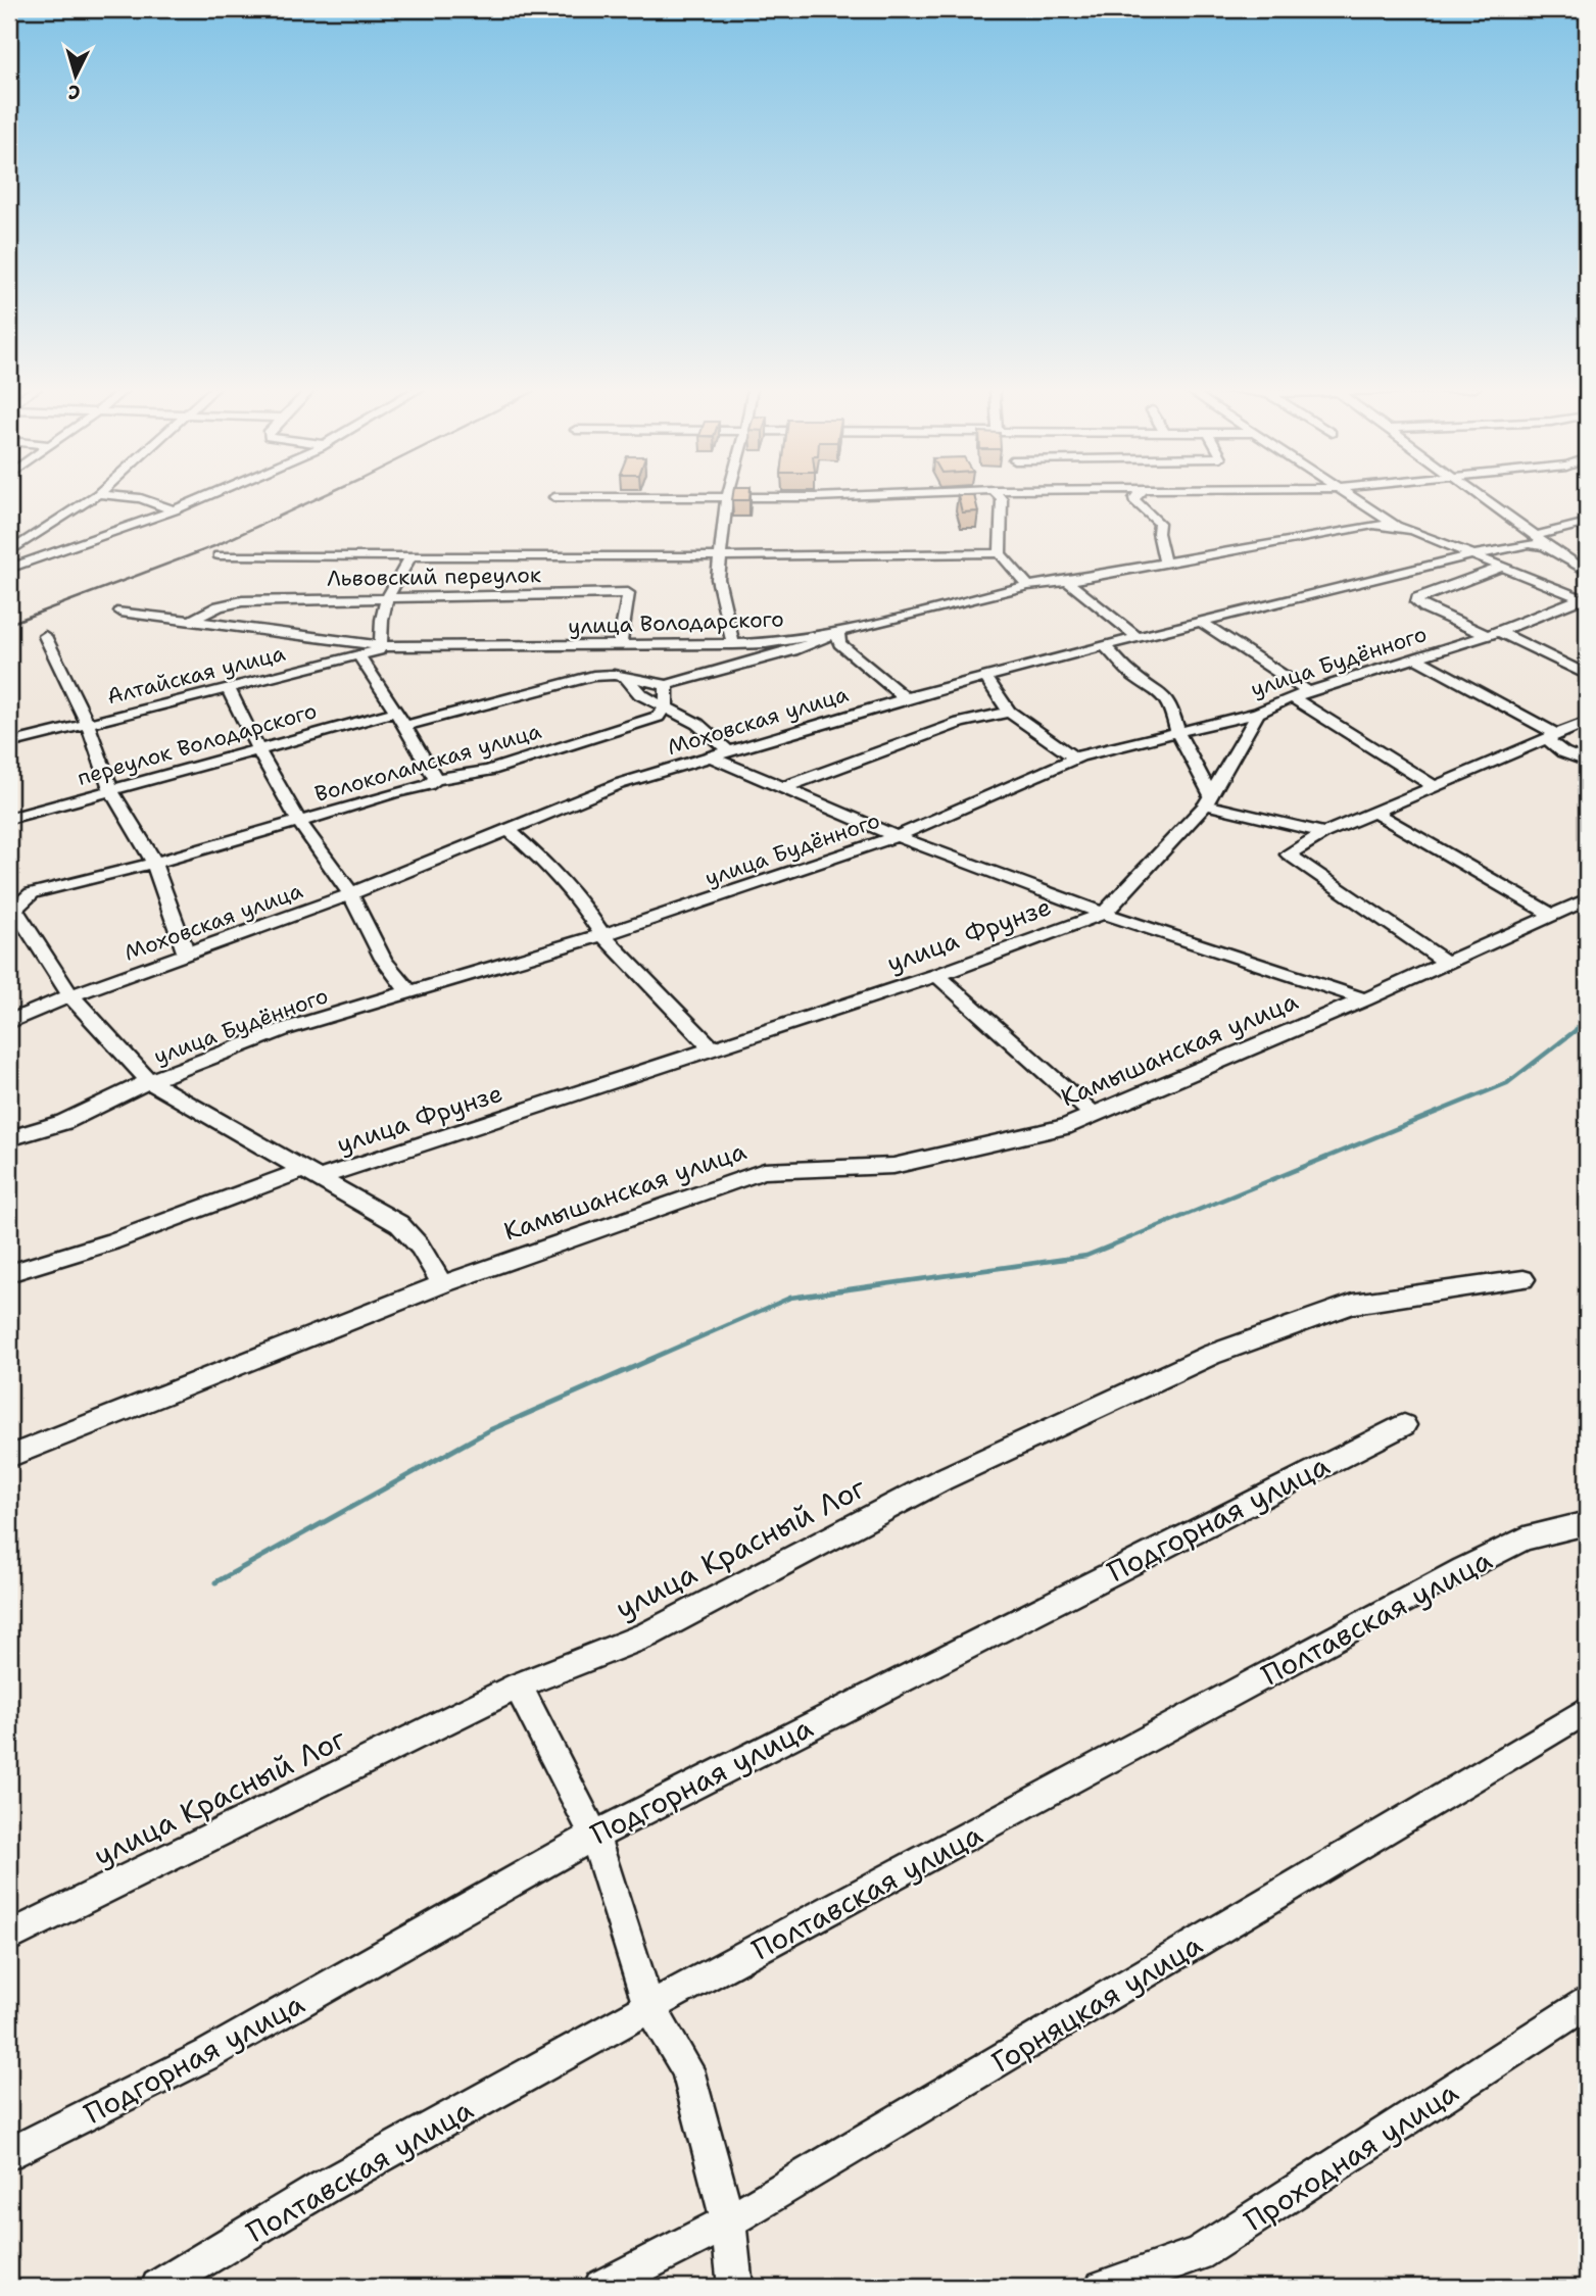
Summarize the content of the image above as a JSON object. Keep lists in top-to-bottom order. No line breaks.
{"streets":{"street":["Львовский переулок","улица Володарского","улица Будённого","Алтайская улица","Моховская улица","переулок Володарского","Волоколамская улица","улица Фрунзе","Камышанская улица","Подгорная улица","улица Красный Лог","Полтавская улица","Горняцкая улица","Проходная улица"]},"crossings":[["Львовский переулок","улица Володарского"],["улица Володарского","Алтайская улица"],["улица Будённого","улица Фрунзе"]],"north":"bottom"}
